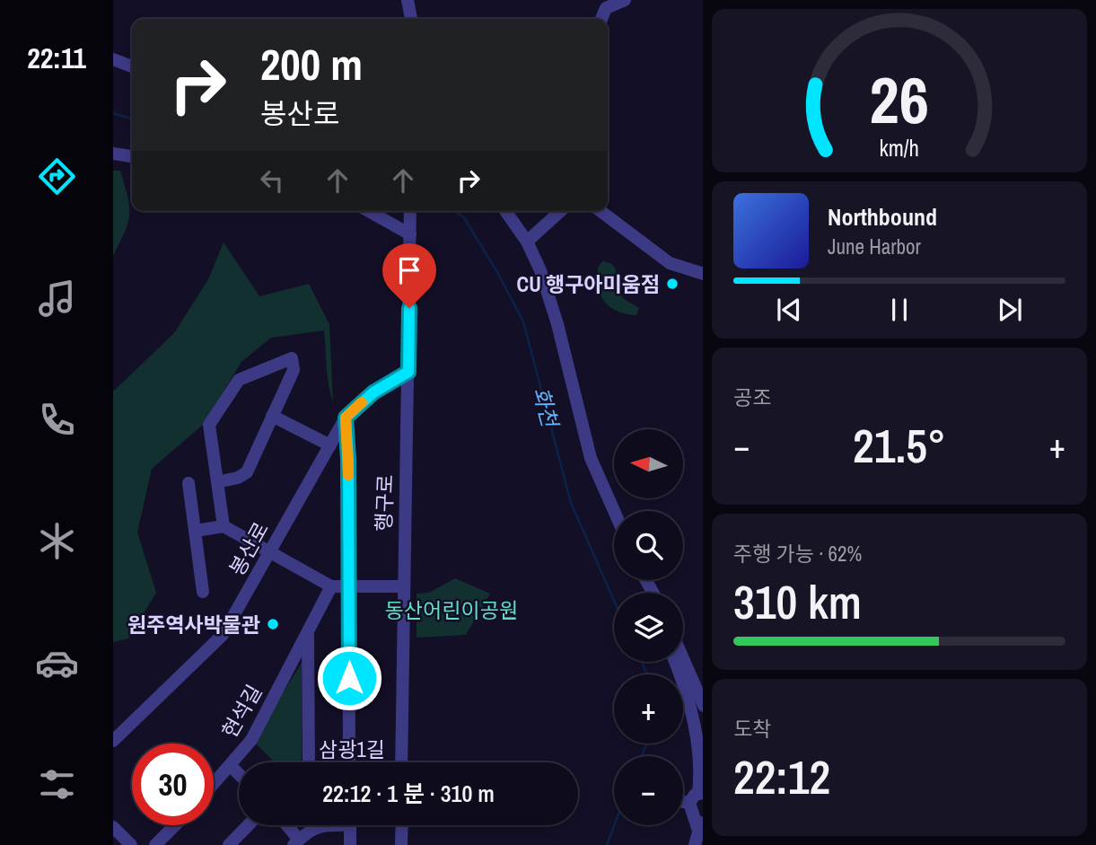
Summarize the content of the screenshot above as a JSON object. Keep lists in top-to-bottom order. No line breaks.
{"streets":{"street":["행구로","봉산로","현석길"]},"crossings":[["행구로","봉산로"]],"water":["화천"],"parks":["동산어린이공원"],"places":["CU 행구아미움점","원주역사박물관"],"north":"left","page":{"tabs":"22:11","turn":["200 m","봉산로"],"song":["Northbound","June Harbor"],"tile":["공조",["주행 가능 · 62%","310 km"],["도착","22:12"]],"heat":["−","21.5°","+"],"map_buttons":["+","−"],"limit":"30","trip":"22:12 · 1 분 · 310 m","gauge":["26","km/h"]}}
